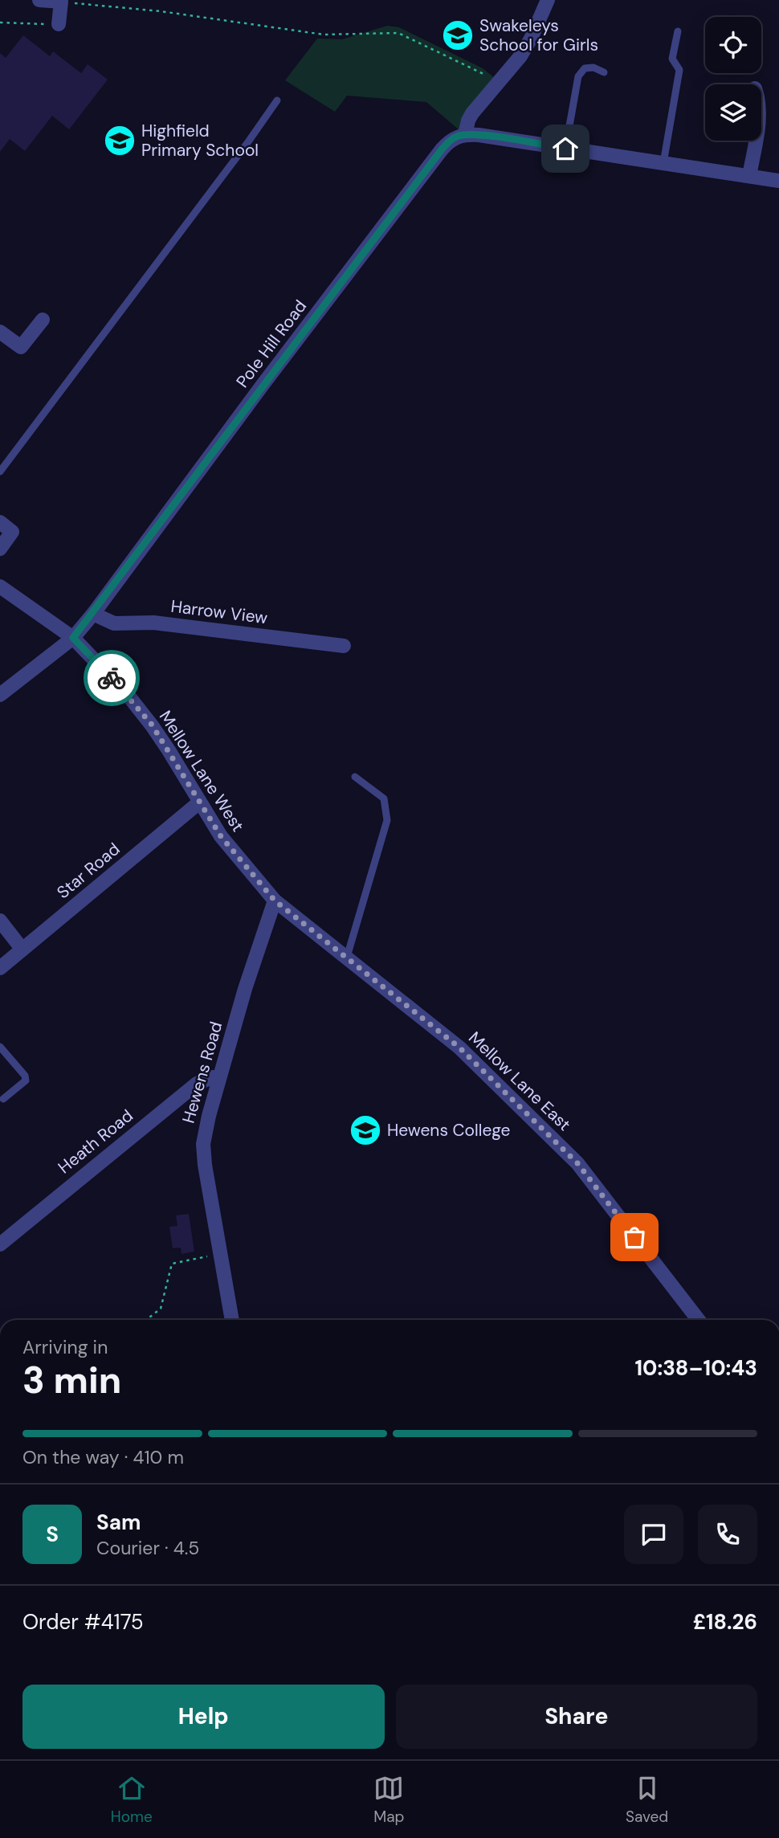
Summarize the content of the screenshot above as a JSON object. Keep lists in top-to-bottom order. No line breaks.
{"streets":{"street":["Pole Hill Road","Harrow View","Mellow Lane West","Star Road","Hewens Road","Mellow Lane East","Heath Road"]},"crossings":[["Pole Hill Road","Harrow View"],["Pole Hill Road","Mellow Lane West"],["Mellow Lane West","Star Road"],["Mellow Lane West","Hewens Road"],["Mellow Lane West","Mellow Lane East"],["Hewens Road","Mellow Lane East"],["Hewens Road","Heath Road"]],"places":{"school or university":["Swakeleys School for Girls","Highfield Primary School","Hewens College"]},"page":{"heading":["3 min","Arriving in","10:38–10:43"],"panel":["Sam","Courier · 4.5","Order #4175","£18.26"],"bar":"On the way · 410 m","round":"S","buttons":["Help","Share"],"tabs":["Home","Map","Saved"]}}
